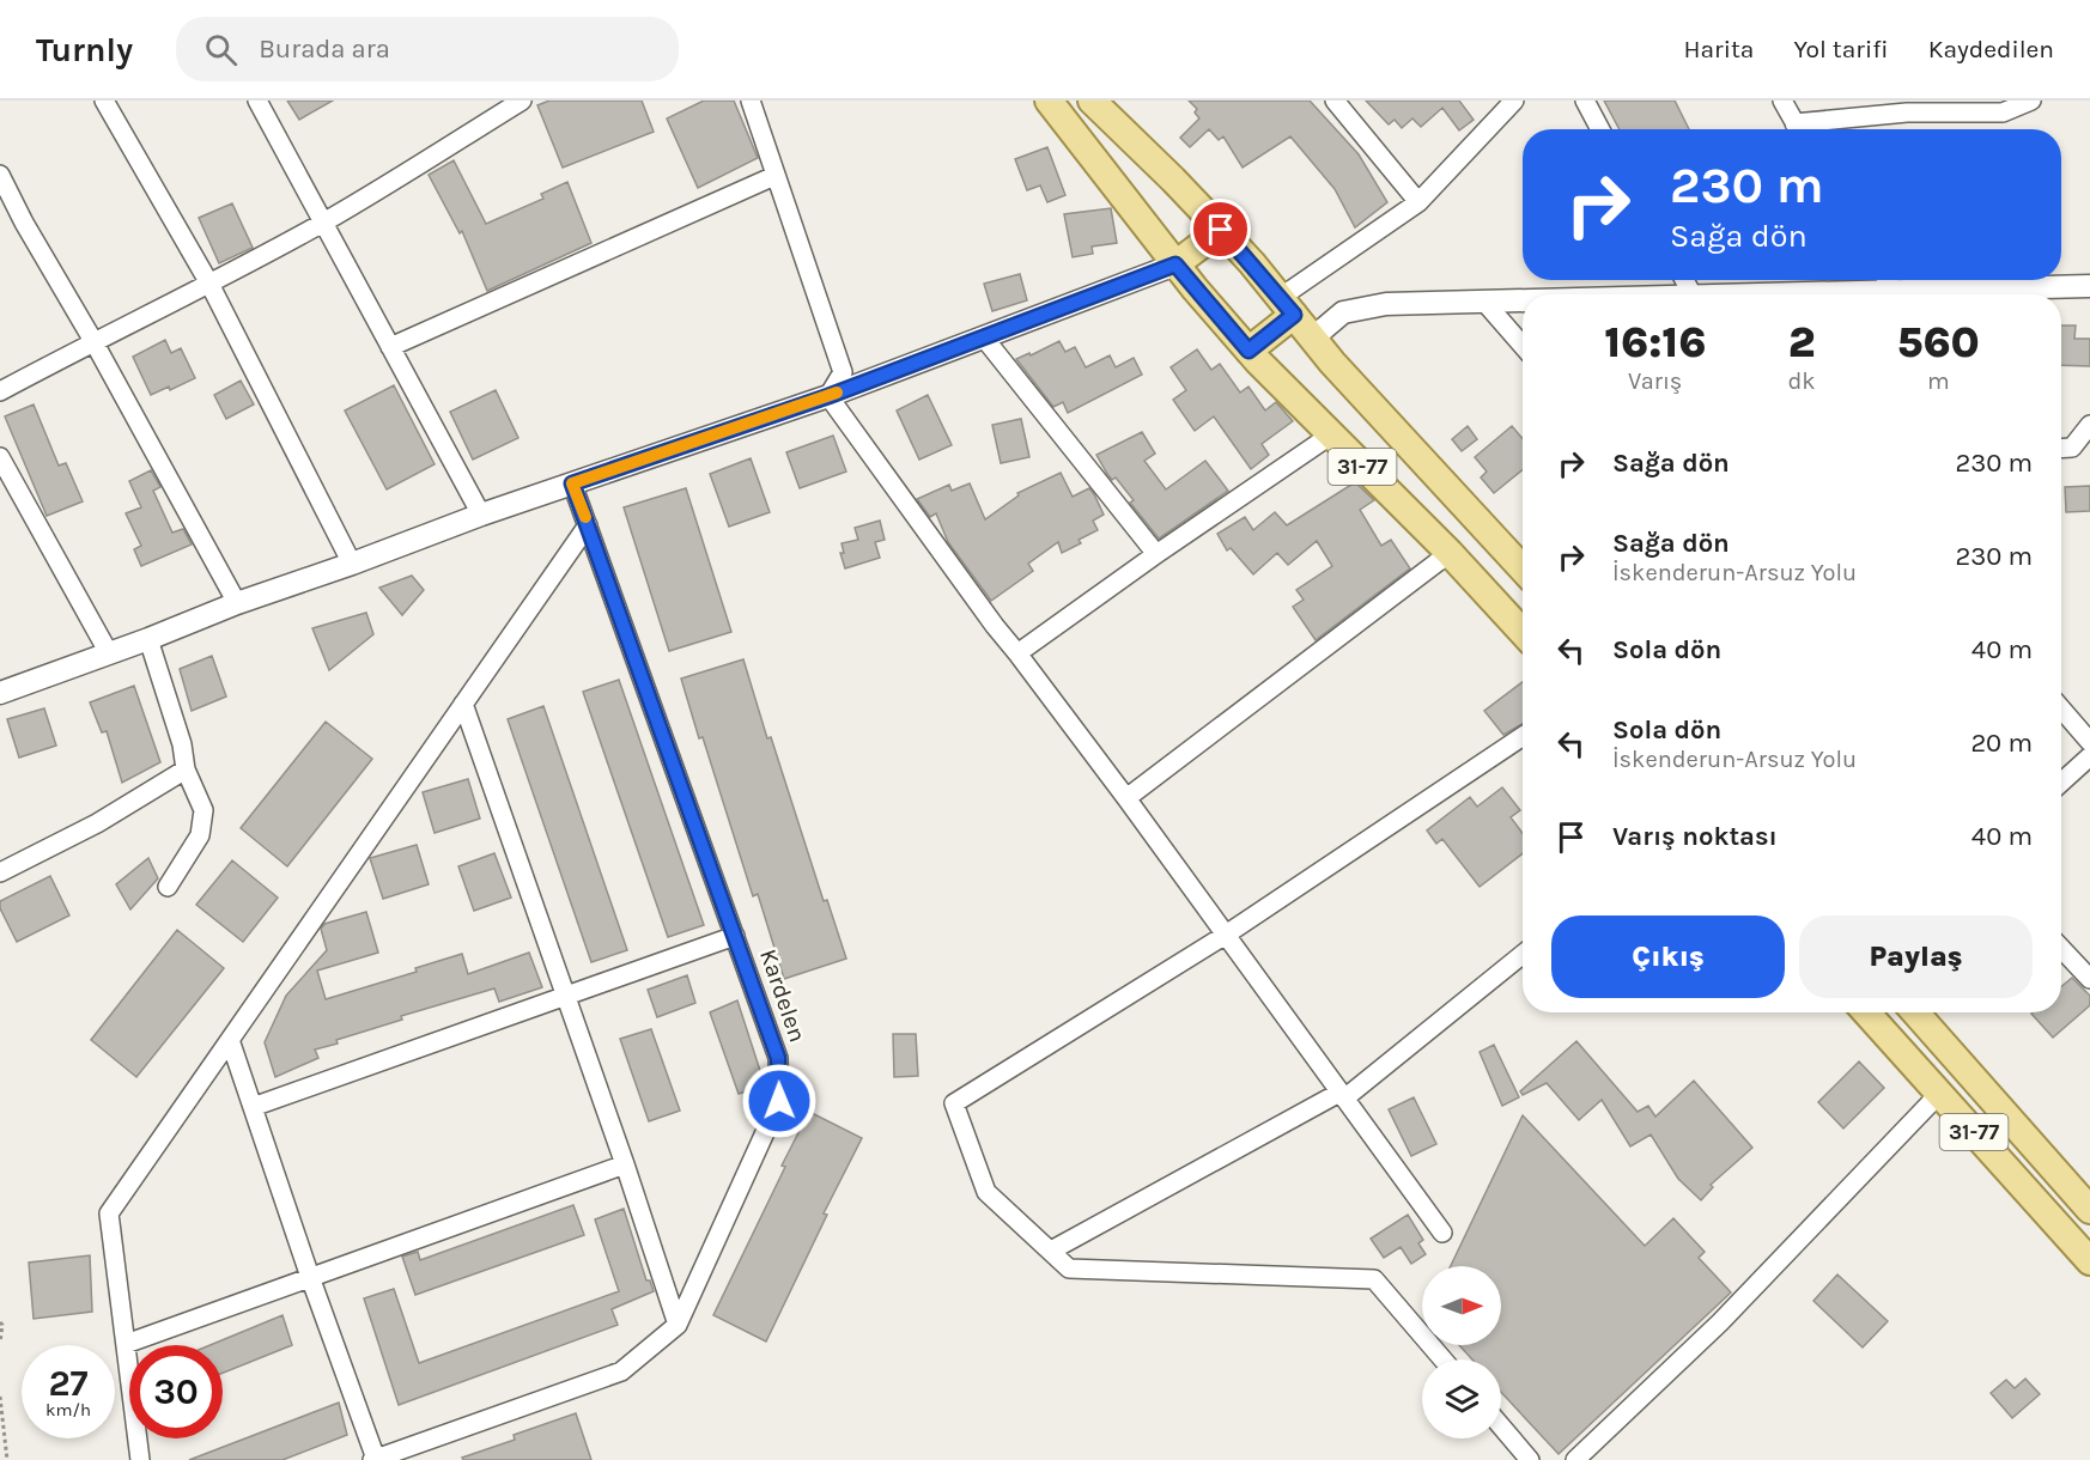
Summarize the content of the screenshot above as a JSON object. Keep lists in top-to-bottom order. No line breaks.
{"streets":{"main road":["31-77"],"street":["Kardelen"]},"north":"right","page":{"header":"Turnly","search":"Burada ara","nav":["Harita","Yol tarifi","Kaydedilen"],"turn":["230 m","Sağa dön"],"eta":["16:16","Varış","2","dk","560","m"],"list":[{"name":"Sağa dön","value":"230 m"},{"name":"Sağa dön","note":"İskenderun-Arsuz Yolu","value":"230 m"},{"name":"Sola dön","value":"40 m"},{"name":"Sola dön","note":"İskenderun-Arsuz Yolu","value":"20 m"},{"name":"Varış noktası","value":"40 m"}],"buttons":["Çıkış","Paylaş"],"speed":"27 km/h","limit":"30"}}
